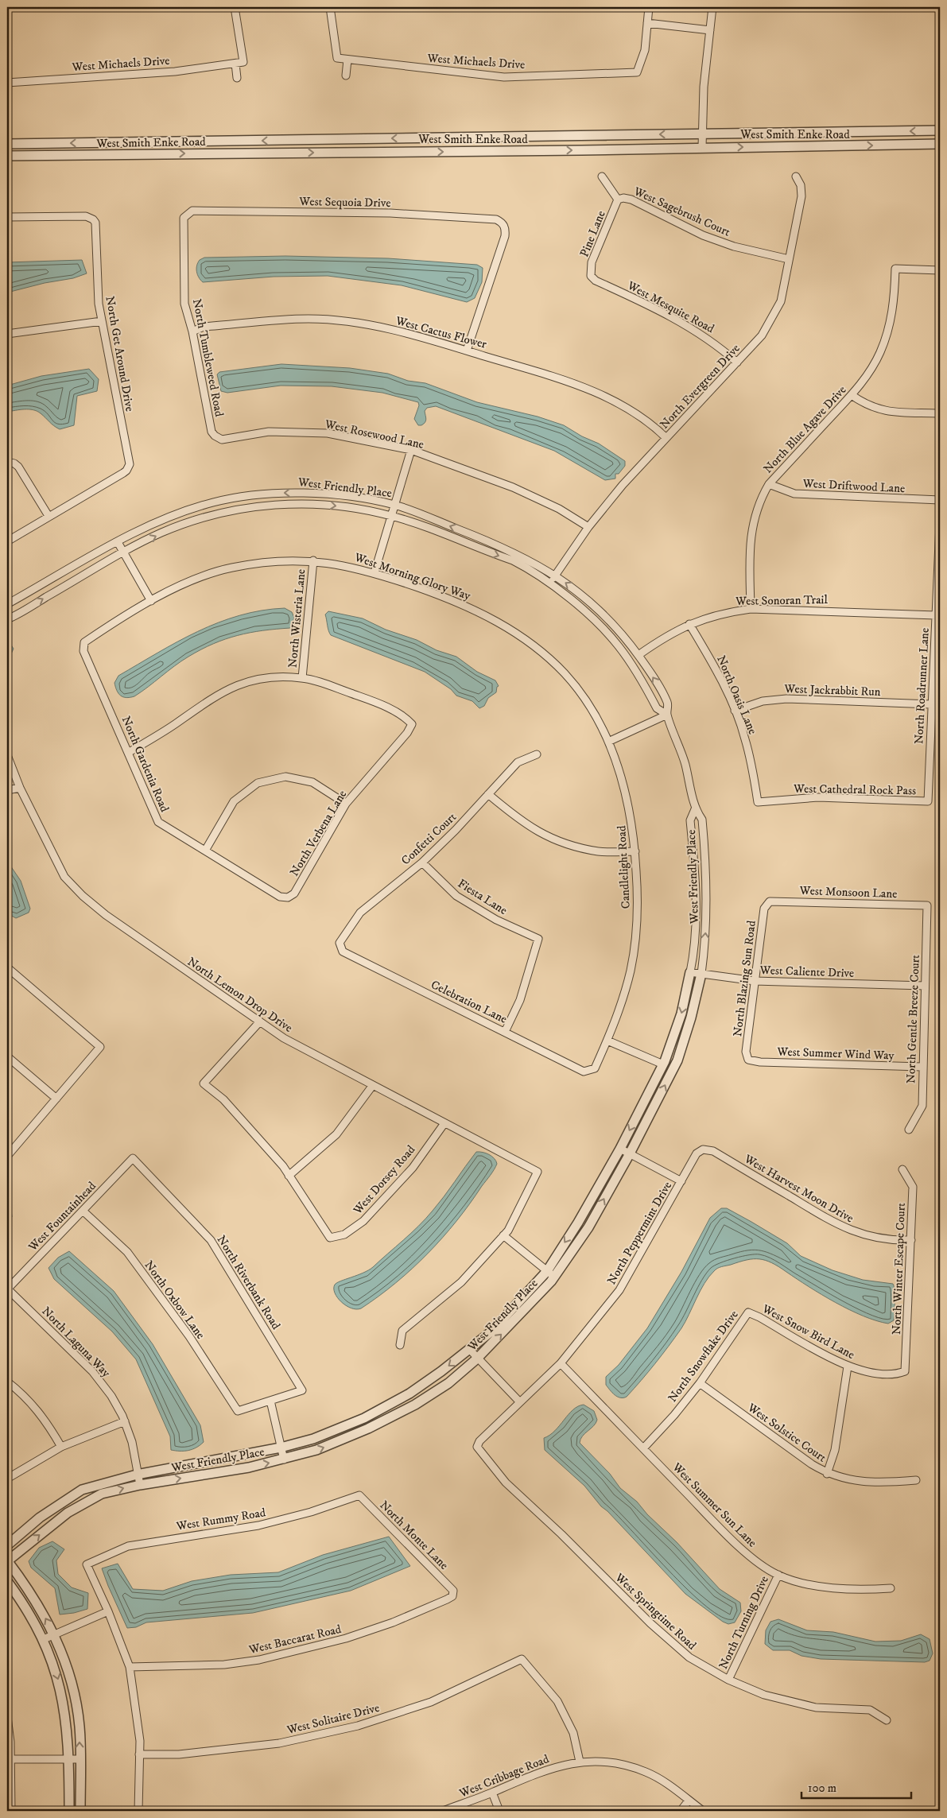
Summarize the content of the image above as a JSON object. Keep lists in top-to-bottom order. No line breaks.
{"streets":{"street":["West Michaels Drive","West Smith Enke Road","West Sequoia Drive","West Sagebrush Court","Pine Lane","West Mesquite Road","West Cactus Flower","North Get Around Drive","North Tumbleweed Road","North Evergreen Drive","North Blue Agave Drive","West Rosewood Lane","West Driftwood Lane","West Friendly Place","West Morning Glory Way","West Sonoran Trail","North Wisteria Lane","North Roadrunner Lane","West Jackrabbit Run","North Oasis Lane","North Gardenia Road","West Cathedral Rock Pass","North Verbena Lane","Confetti Court","Candlelight Road","West Monsoon Lane","Fiesta Lane","West Caliente Drive","North Blazing Sun Road","North Lemon Drop Drive","Celebration Lane","North Gentle Breeze Court","West Summer Wind Way","West Dorsey Road","West Harvest Moon Drive","West Fountainhead","North Peppermint Drive","North Winter Escape Court","North Riverbank Road","North Oxbow Lane","West Snow Bird Lane","North Laguna Way","North Snowflake Drive","West Solstice Court","West Summer Sun Lane","West Rummy Road","North Monte Lane","West Springtime Road","North Turning Drive","West Baccarat Road","West Solitaire Drive","West Cribbage Road"]},"crossings":[["West Sequoia Drive","West Cactus Flower"],["West Sequoia Drive","North Tumbleweed Road"],["West Sagebrush Court","Pine Lane"],["West Sagebrush Court","North Evergreen Drive"],["Pine Lane","West Mesquite Road"],["West Mesquite Road","North Evergreen Drive"],["West Cactus Flower","North Tumbleweed Road"],["West Cactus Flower","North Evergreen Drive"],["North Tumbleweed Road","West Rosewood Lane"],["North Evergreen Drive","West Rosewood Lane"],["North Evergreen Drive","West Friendly Place"],["North Blue Agave Drive","West Driftwood Lane"],["North Blue Agave Drive","West Sonoran Trail"],["West Friendly Place","West Sonoran Trail"],["West Friendly Place","West Caliente Drive"],["West Friendly Place","North Laguna Way"],["West Morning Glory Way","North Wisteria Lane"],["West Morning Glory Way","North Gardenia Road"],["West Morning Glory Way","Candlelight Road"],["West Sonoran Trail","North Roadrunner Lane"],["West Sonoran Trail","North Oasis Lane"],["North Wisteria Lane","North Verbena Lane"],["North Roadrunner Lane","West Jackrabbit Run"],["North Roadrunner Lane","West Cathedral Rock Pass"],["West Jackrabbit Run","North Oasis Lane"],["North Oasis Lane","West Cathedral Rock Pass"],["North Gardenia Road","North Verbena Lane"],["Confetti Court","Fiesta Lane"],["Confetti Court","Celebration Lane"],["Candlelight Road","Celebration Lane"],["West Monsoon Lane","North Blazing Sun Road"],["West Monsoon Lane","North Gentle Breeze Court"],["Fiesta Lane","Celebration Lane"],["West Caliente Drive","North Blazing Sun Road"],["West Caliente Drive","North Gentle Breeze Court"],["North Blazing Sun Road","West Summer Wind Way"],["North Lemon Drop Drive","West Dorsey Road"],["North Gentle Breeze Court","West Summer Wind Way"],["West Harvest Moon Drive","North Peppermint Drive"],["West Harvest Moon Drive","North Winter Escape Court"],["West Fountainhead","North Riverbank Road"],["West Fountainhead","North Oxbow Lane"],["West Fountainhead","North Laguna Way"],["North Peppermint Drive","West Summer Sun Lane"],["North Peppermint Drive","West Springtime Road"],["North Winter Escape Court","West Snow Bird Lane"],["North Riverbank Road","North Oxbow Lane"],["West Snow Bird Lane","North Snowflake Drive"],["North Snowflake Drive","West Solstice Court"],["North Snowflake Drive","West Summer Sun Lane"],["West Summer Sun Lane","North Turning Drive"],["West Rummy Road","North Monte Lane"],["North Monte Lane","West Baccarat Road"],["West Springtime Road","North Turning Drive"],["West Solitaire Drive","West Cribbage Road"]],"scale_bar":"100 m"}
